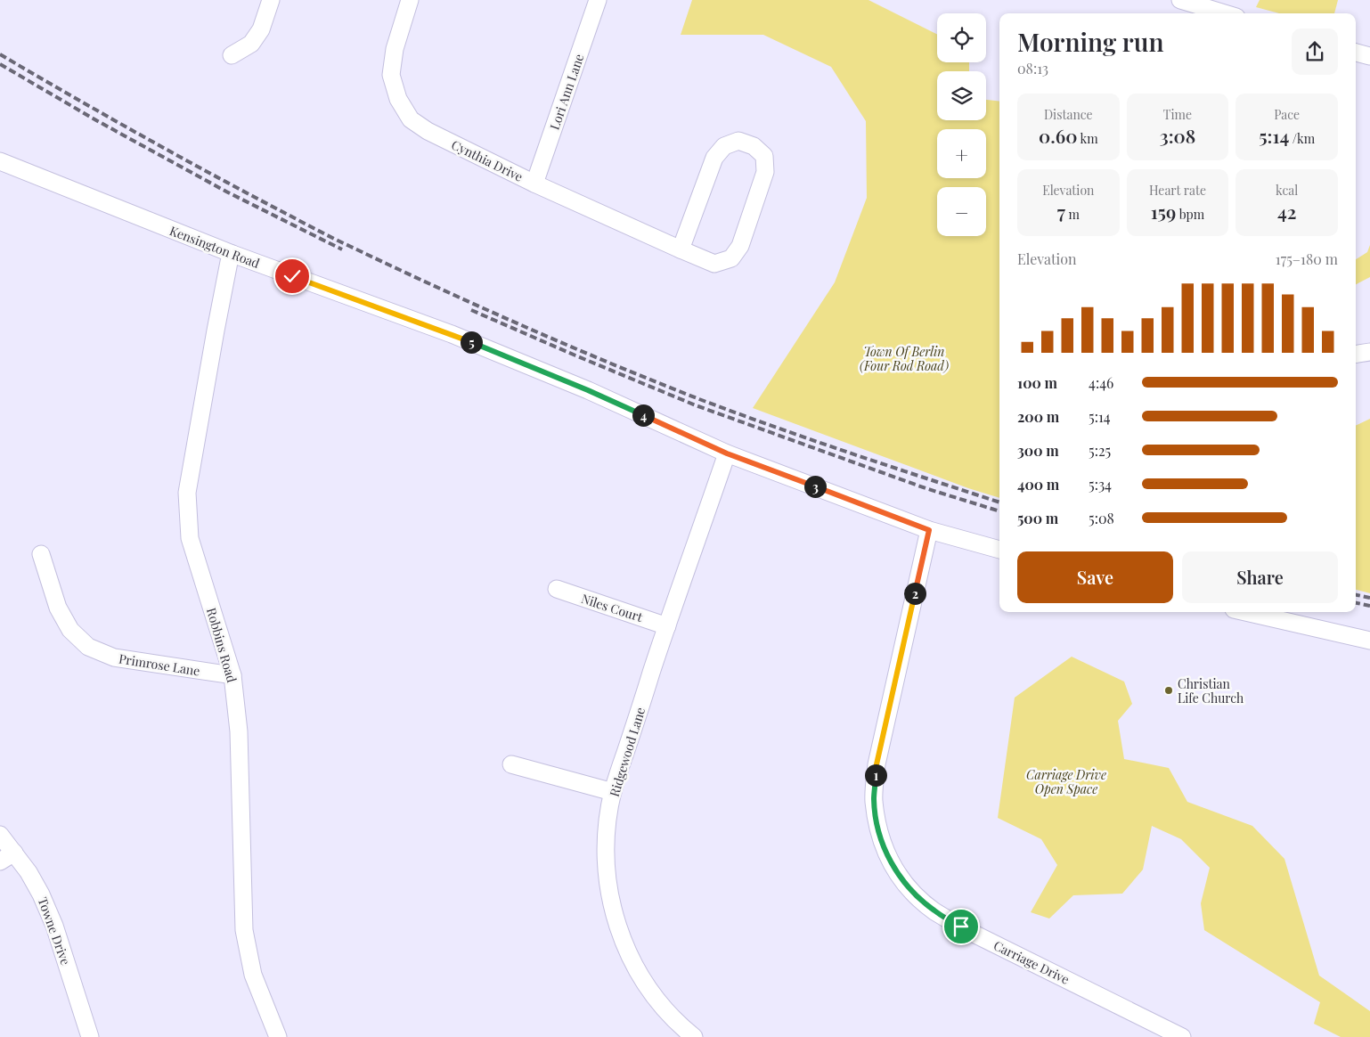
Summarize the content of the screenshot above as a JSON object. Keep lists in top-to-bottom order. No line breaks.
{"streets":{"street":["Lori Ann Lane","Cynthia Drive","Kensington Road","Niles Court","Robbins Road","Primrose Lane","Ridgewood Lane","Towne Drive","Carriage Drive"]},"crossings":[["Lori Ann Lane","Cynthia Drive"],["Kensington Road","Robbins Road"],["Kensington Road","Ridgewood Lane"],["Kensington Road","Carriage Drive"],["Niles Court","Ridgewood Lane"],["Robbins Road","Primrose Lane"]],"parks":["Town Of Berlin (Four Rod Road)","Carriage Drive Open Space"],"places":["Christian Life Church"],"page":{"map_buttons":["+","−"],"heading":["Morning run","08:13"],"stats":[["Distance","0.60 km"],["Time","3:08"],["Pace","5:14 /km"],["Elevation","7 m"],["Heart rate","159 bpm"],["kcal","42"]],"chart":["Elevation","175–180 m"],"pins":["5","4","3","2","1"],"list":[{"name":"100 m","note":"4:46"},{"name":"200 m","note":"5:14"},{"name":"300 m","note":"5:25"},{"name":"400 m","note":"5:34"},{"name":"500 m","note":"5:08"}],"buttons":["Save","Share"]}}
